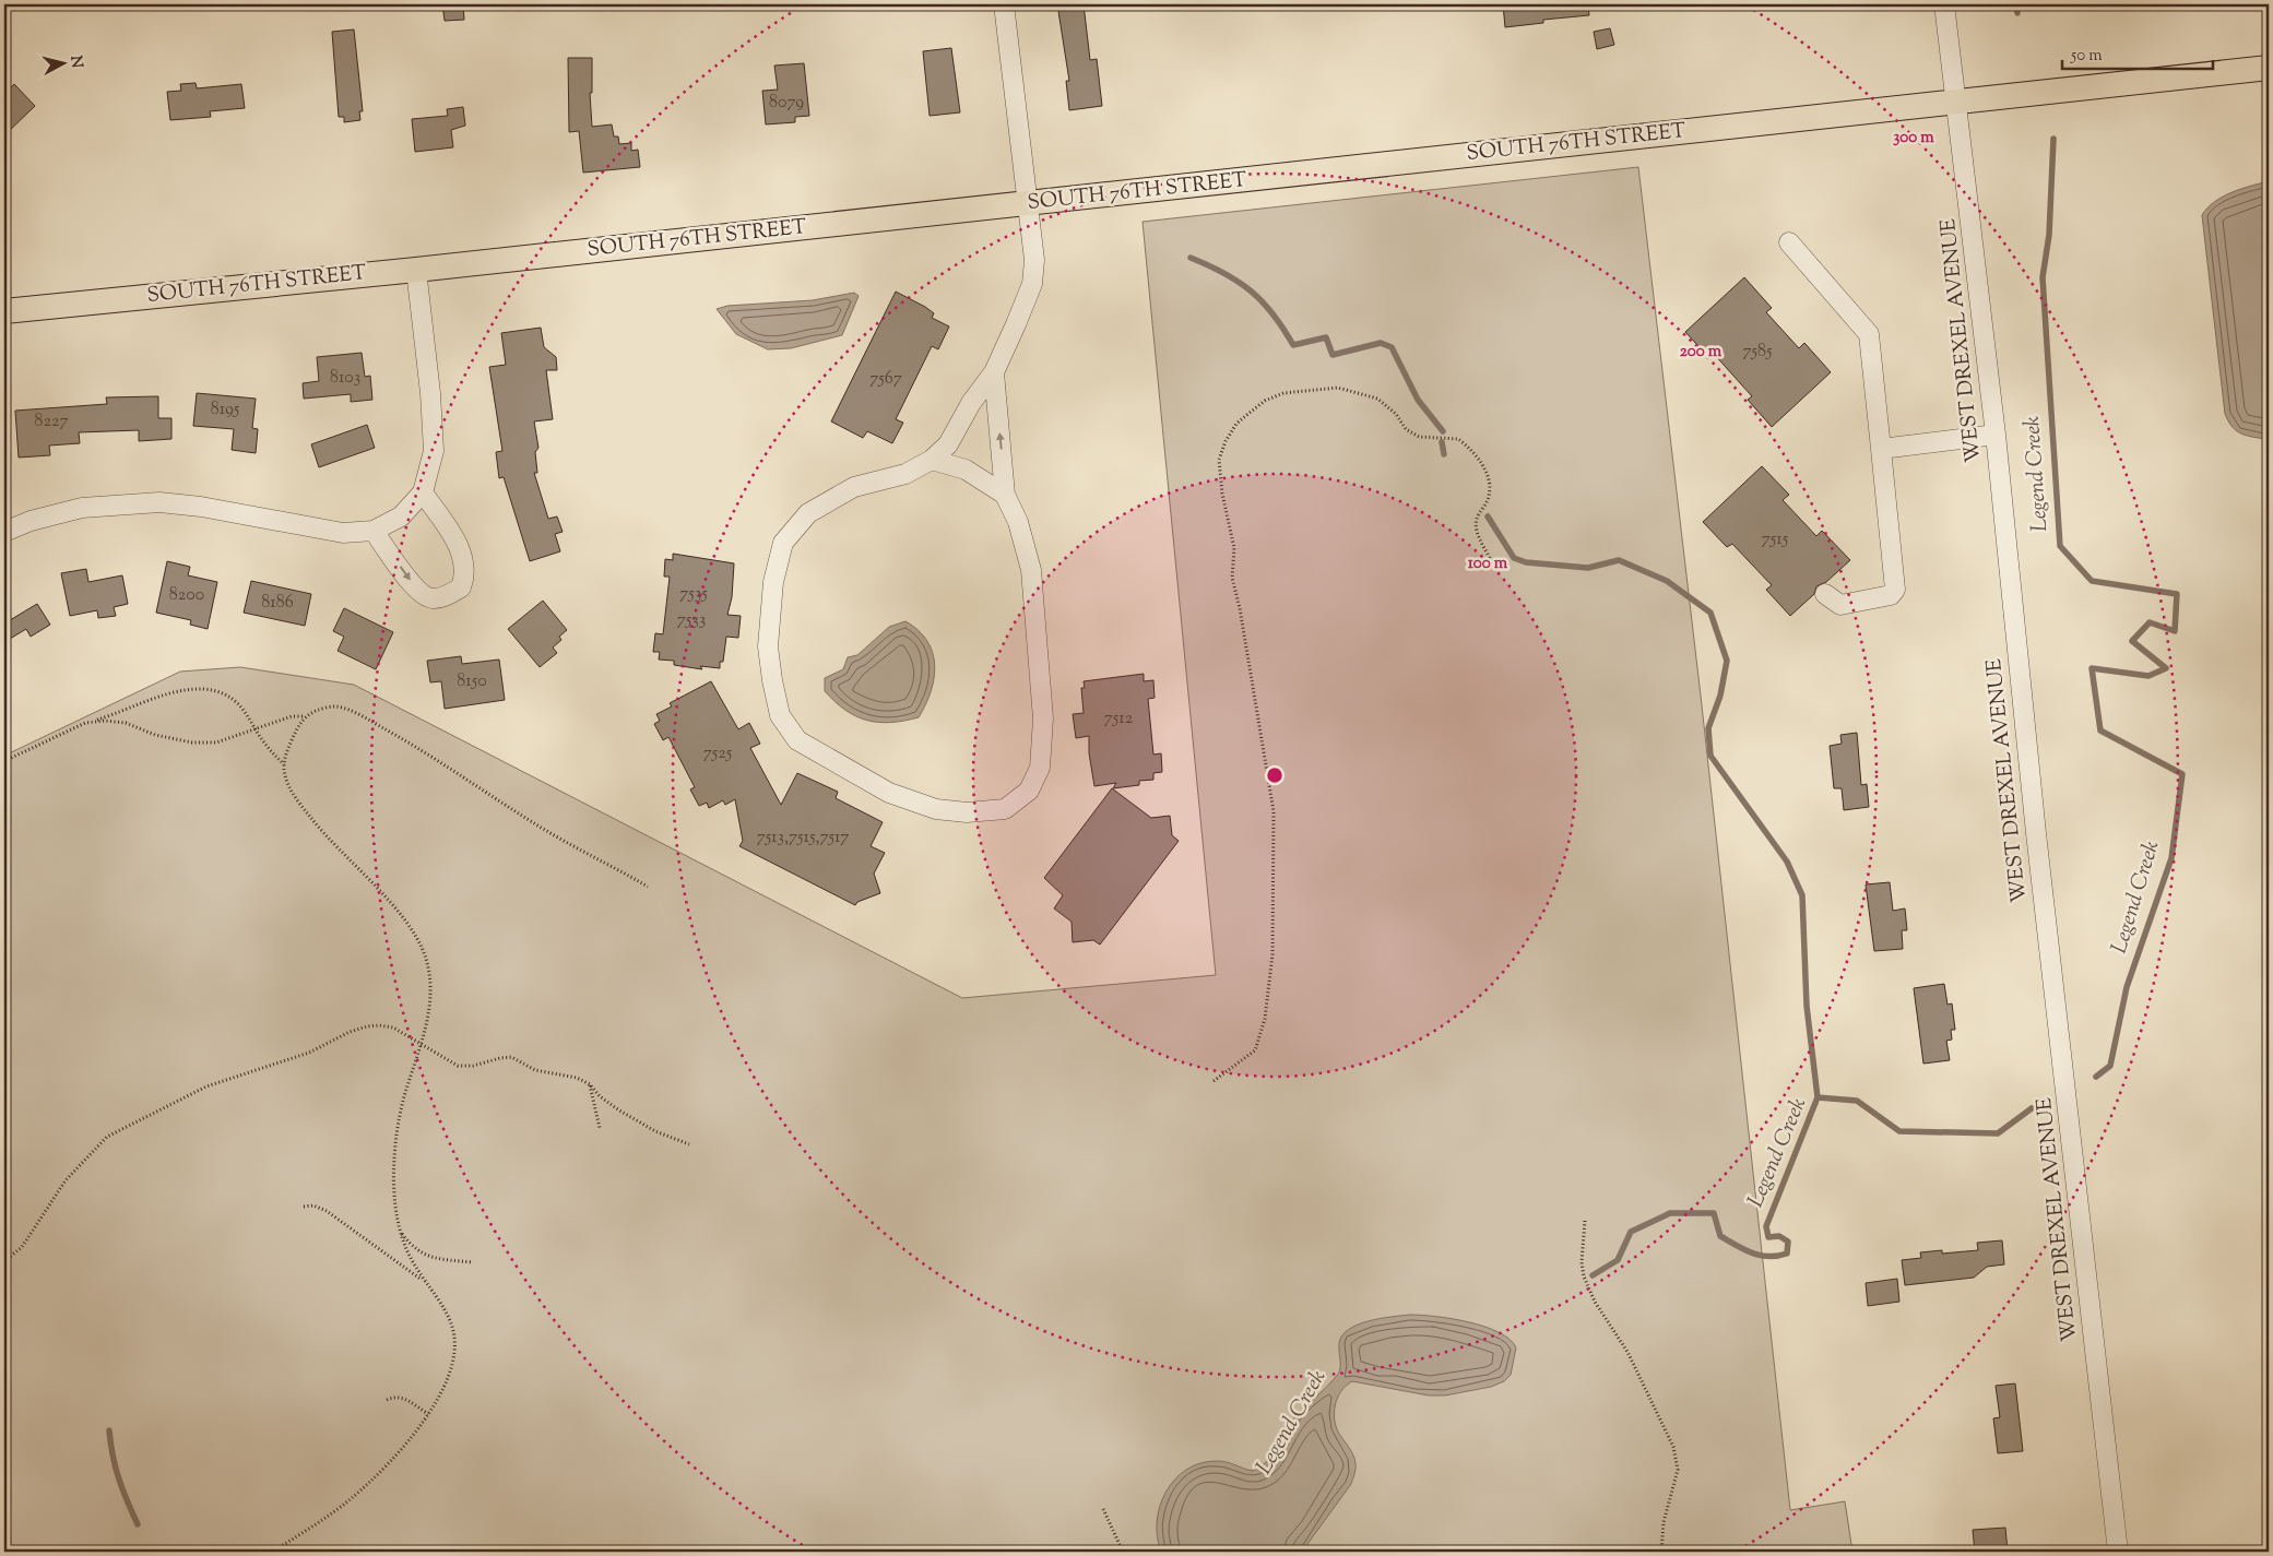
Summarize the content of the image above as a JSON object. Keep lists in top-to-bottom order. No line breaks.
{"streets":{"main road":["SOUTH 76TH STREET"],"street":["WEST DREXEL AVENUE"]},"crossings":[["SOUTH 76TH STREET","WEST DREXEL AVENUE"]],"water":["Legend Creek"],"house_numbers":["8079","7585","8103","7567","8195","8227","7515","7535","8200","8186","7533","8150","7512","7525","7513,7515,7517"],"scale_bar":"50 m","north":"right","rings":["300 m","200 m","100 m"]}
